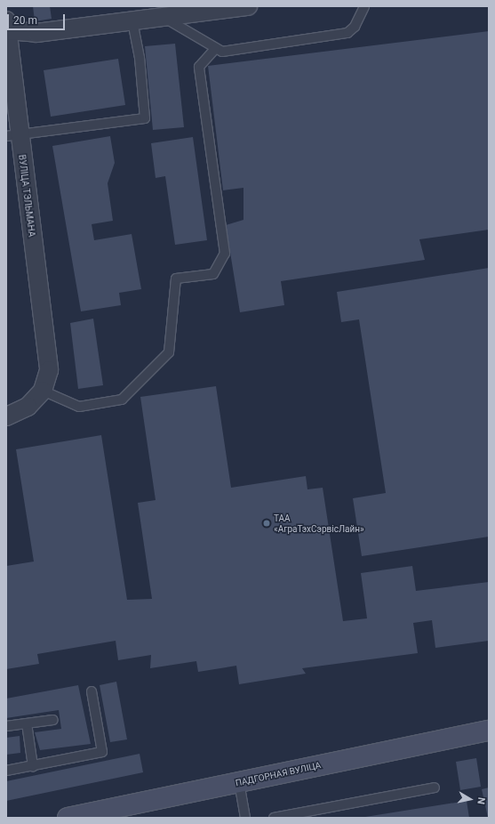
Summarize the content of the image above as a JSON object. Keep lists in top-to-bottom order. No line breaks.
{"streets":{"street":["ВУЛІЦА ТЭЛЬМАНА","ПАДГОРНАЯ ВУЛІЦА"]},"places":["ТАА «АграТэхСэрвісЛайн»"],"scale_bar":"20 m","north":"right"}
